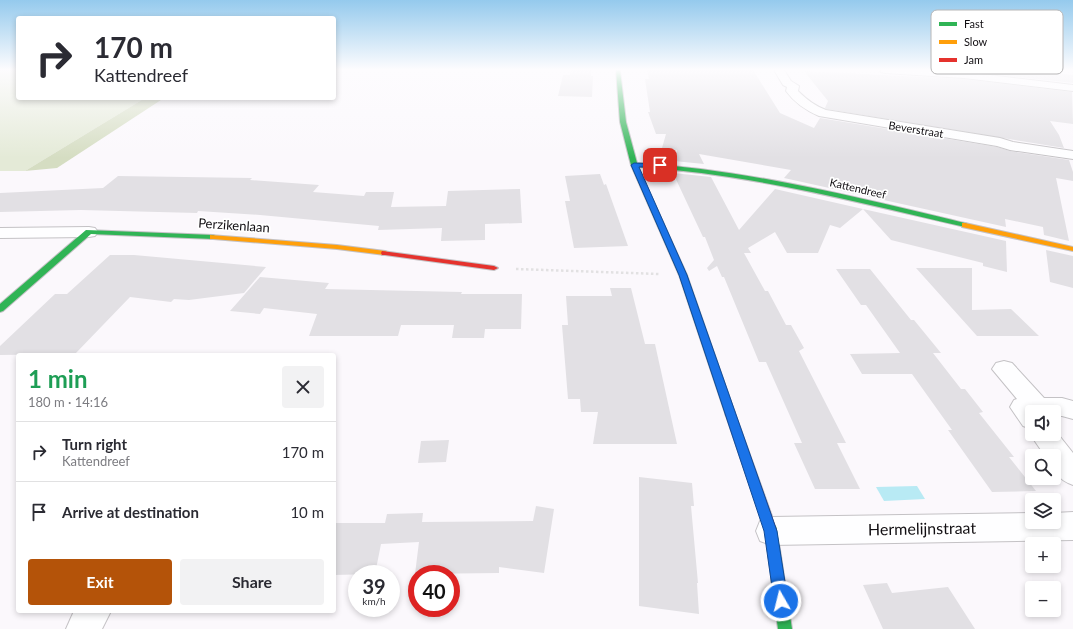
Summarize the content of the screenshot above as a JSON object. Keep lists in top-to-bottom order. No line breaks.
{"streets":{"street":["Beverstraat","Kattendreef","Perzikenlaan","Hermelijnstraat"]},"legend":["Fast","Slow","Jam"],"page":{"turn":["170 m","Kattendreef"],"heading":["1 min","180 m · 14:16"],"map_buttons":["+","−"],"list":[{"name":"Turn right","note":"Kattendreef","value":"170 m"},{"name":"Arrive at destination","value":"10 m"}],"buttons":["Exit","Share"],"speed":"39 km/h","limit":"40"}}
